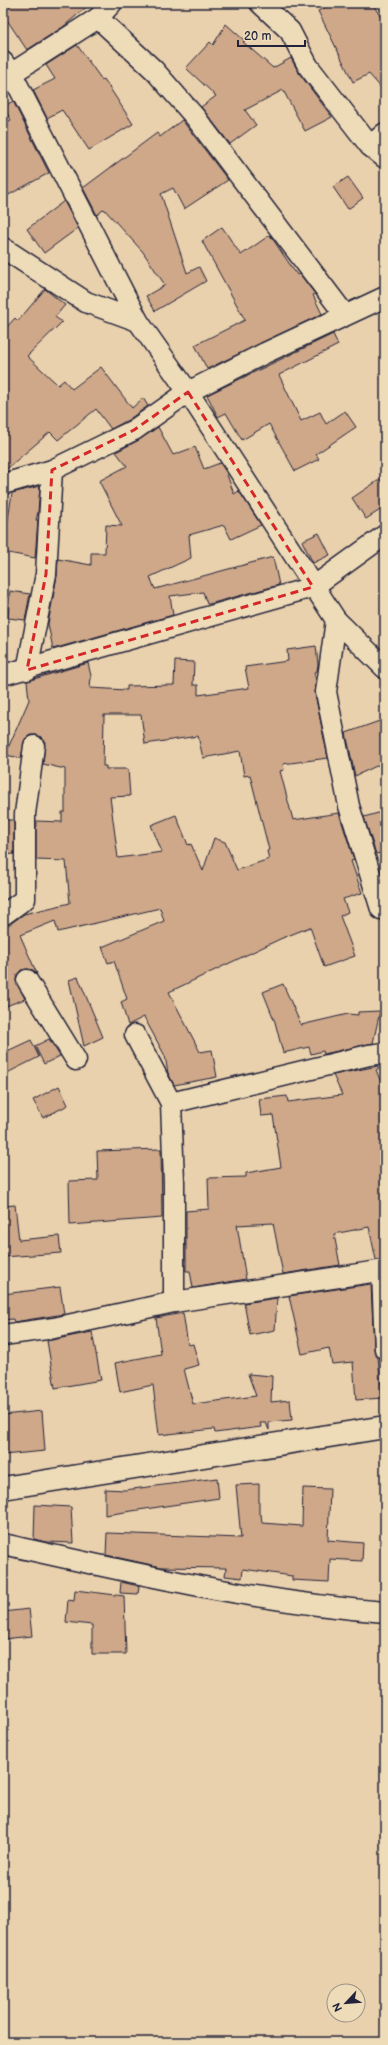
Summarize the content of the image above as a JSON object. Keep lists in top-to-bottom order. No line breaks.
{"scale_bar":"20 m","north":"bottom left"}
